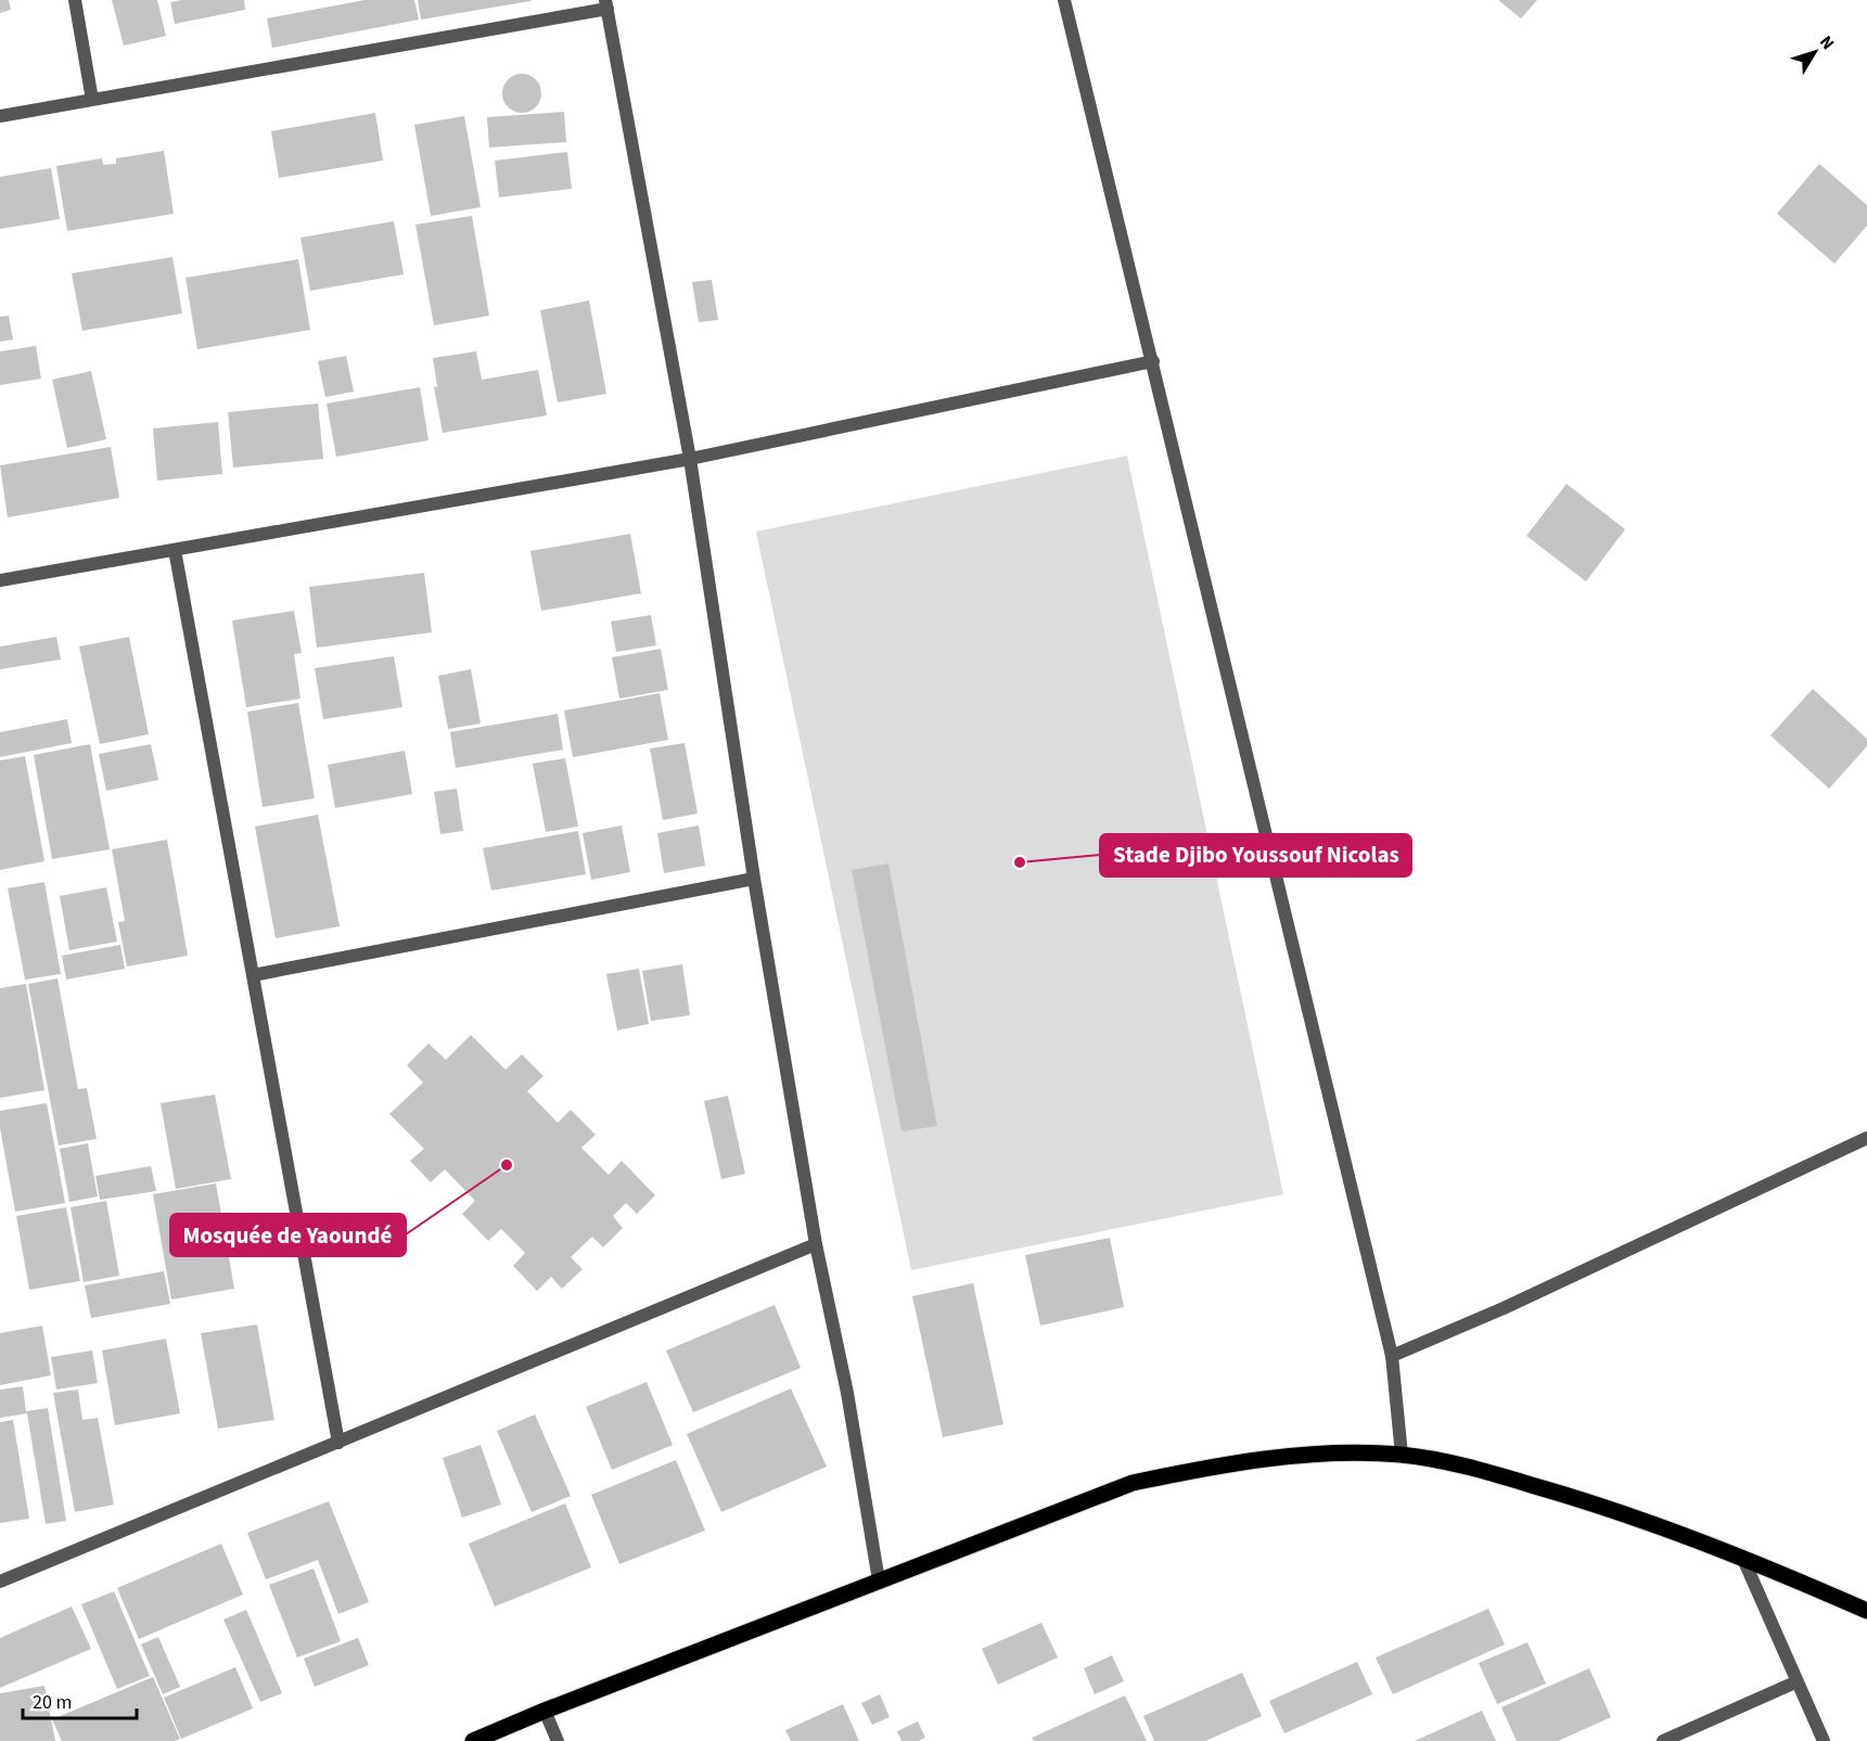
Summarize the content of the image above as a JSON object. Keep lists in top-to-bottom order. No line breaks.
{"places":["Stade Djibo Youssouf Nicolas","Mosquée de Yaoundé"],"scale_bar":"20 m","north":"top right"}
